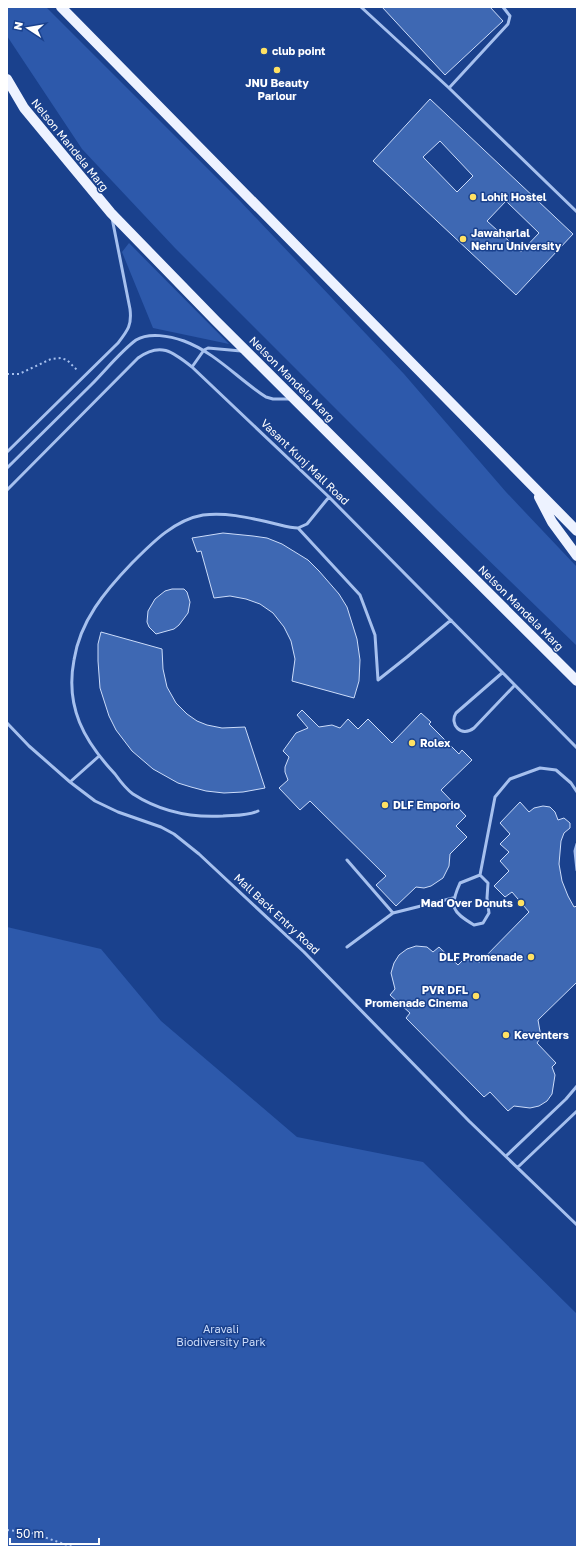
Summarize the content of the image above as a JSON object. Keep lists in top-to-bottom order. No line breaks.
{"streets":{"main road":["Nelson Mandela Marg"],"lane":["Vasant Kunj Mall Road","Mall Back Entry Road"]},"parks":["Aravali Biodiversity Park"],"places":["club point","JNU Beauty Parlour","Lohit Hostel","Jawaharlal Nehru University","Rolex","DLF Emporio","Mad Over Donuts","DLF Promenade","PVR DFL Promenade Cinema","Keventers"],"scale_bar":"50 m","north":"left"}
